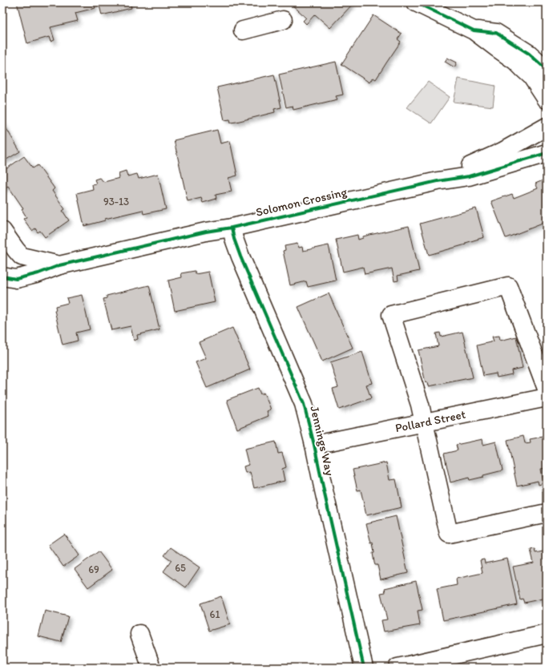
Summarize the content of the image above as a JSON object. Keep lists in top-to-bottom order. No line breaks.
{"streets":{"street":["Solomon Crossing","Pollard Street","Jennings Way"]},"crossings":[["Solomon Crossing","Jennings Way"],["Pollard Street","Jennings Way"]],"house_numbers":["93-13","65","69","61"]}
